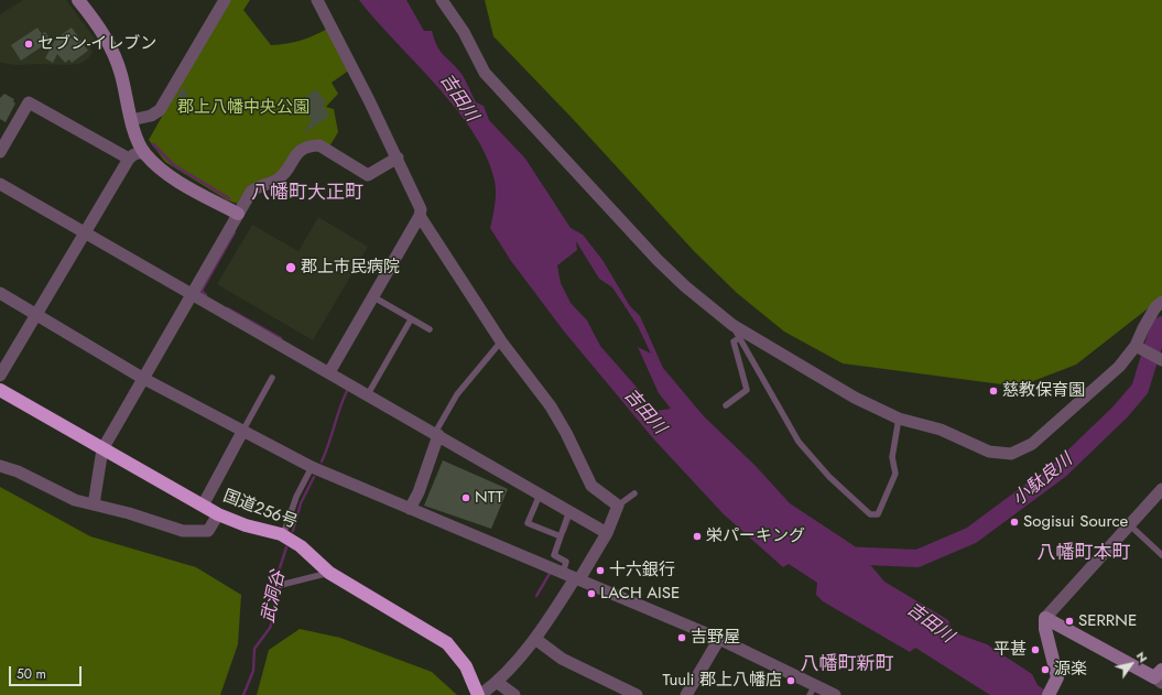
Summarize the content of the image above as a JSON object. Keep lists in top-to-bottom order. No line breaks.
{"streets":{"highway":["国道256号"]},"districts":["八幡町大正町","八幡町本町","八幡町新町"],"water":["吉田川","小駄良川","武洞谷"],"parks":["郡上八幡中央公園"],"places":["セブン-イレブン","郡上市民病院","慈教保育園","NTT","Sogisui Source","栄パーキング","十六銀行","LACH AISE","SERRNE","吉野屋","平甚","源楽","Tuuli 郡上八幡店"],"scale_bar":"50 m","north":"top right"}
